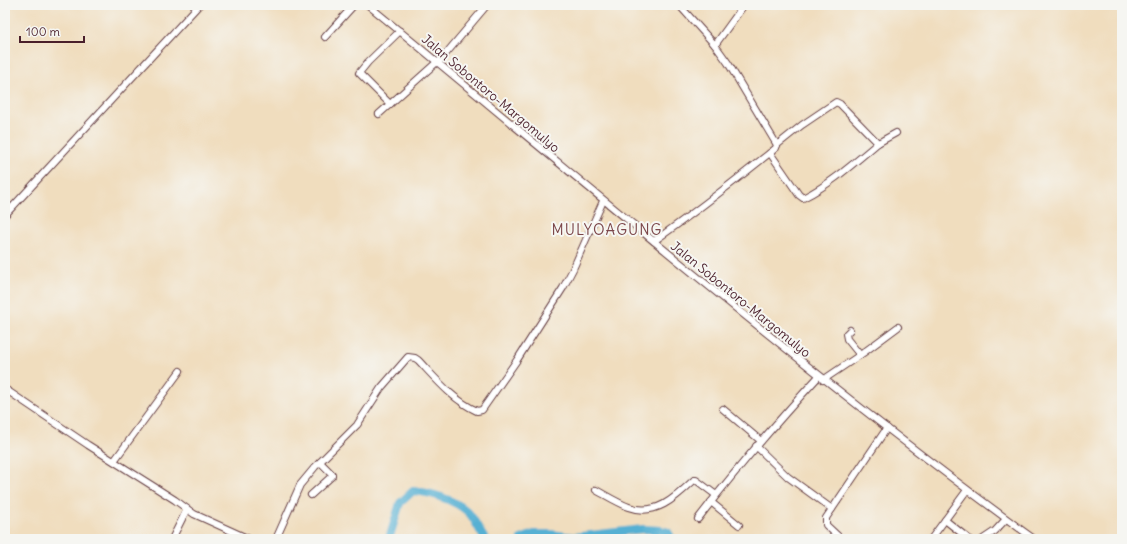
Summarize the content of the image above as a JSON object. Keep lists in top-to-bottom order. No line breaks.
{"streets":{"street":["Jalan Sobontoro-Margomulyo"]},"districts":["MULYOAGUNG"],"scale_bar":"100 m"}
